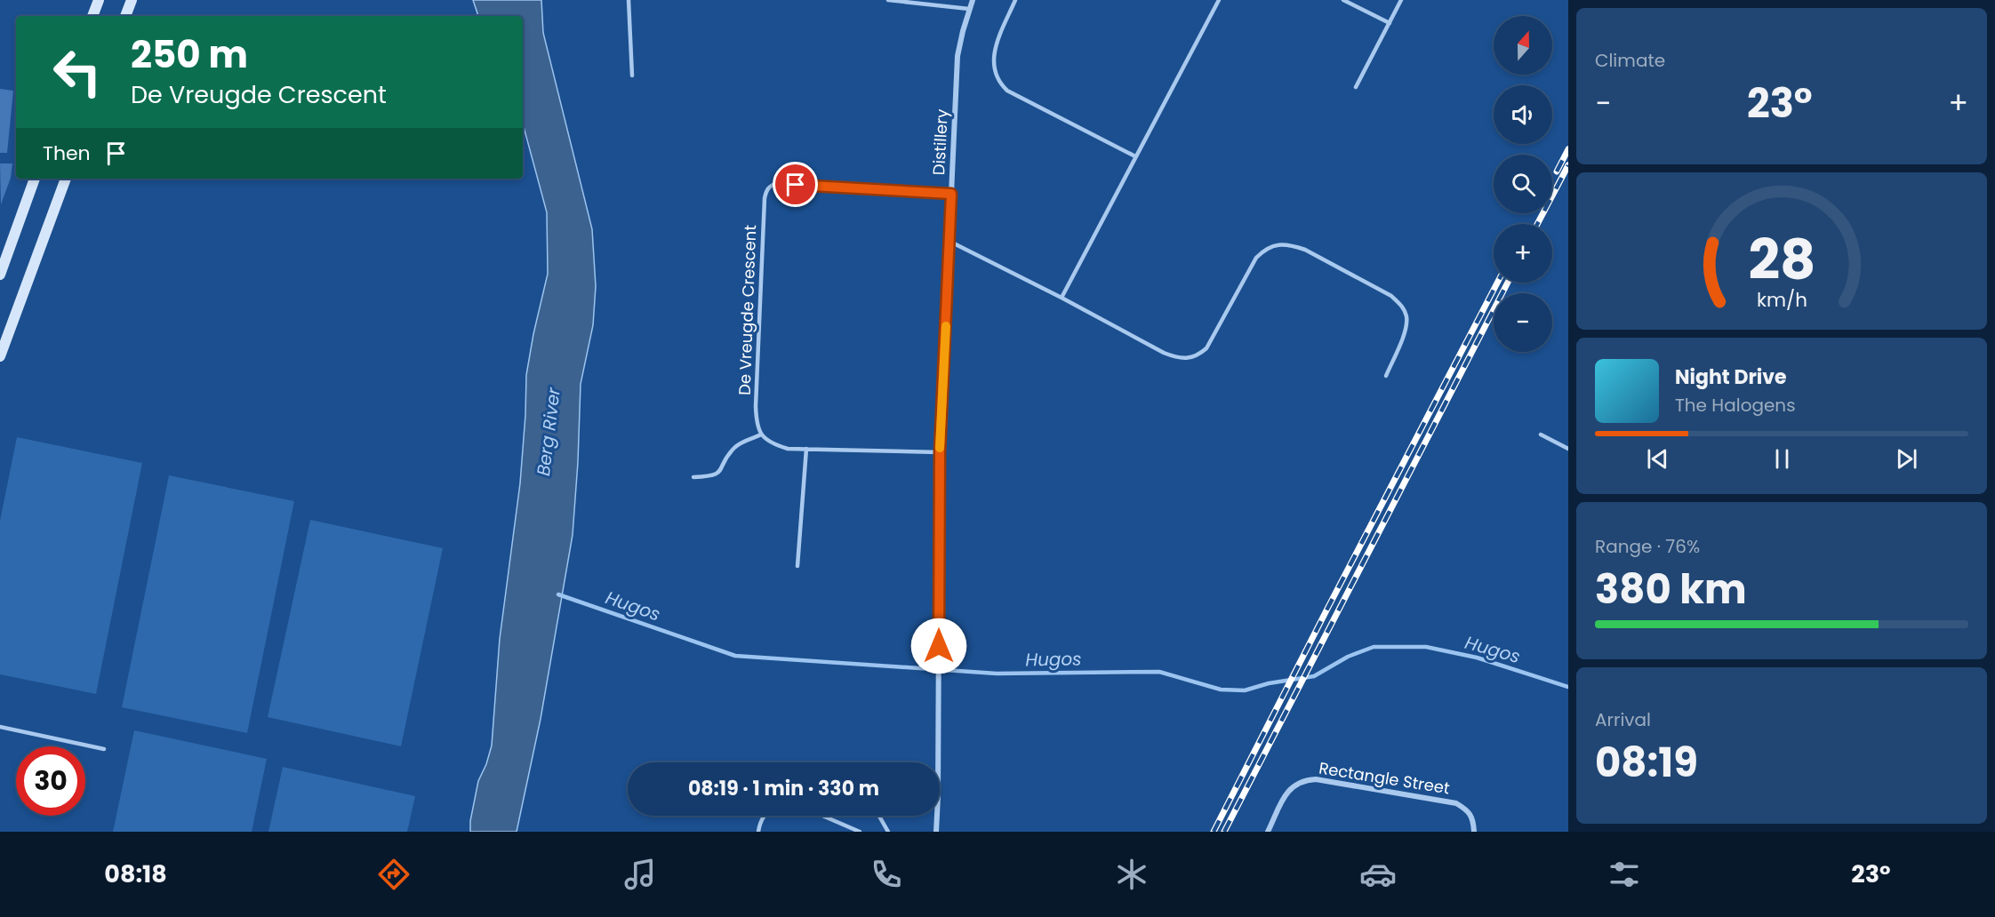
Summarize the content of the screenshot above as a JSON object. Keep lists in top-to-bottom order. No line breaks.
{"streets":{"street":["Distillery","Rectangle Street"],"lane":["De Vreugde Crescent"]},"crossings":[["Distillery","De Vreugde Crescent"]],"water":["Berg River","Hugos"],"north":"top","page":{"tile":["Climate",["Range · 76%","380 km"],["Arrival","08:19"]],"map_buttons":["+","−"],"turn":["250 m","De Vreugde Crescent"],"heat":["−","23°","+"],"then":"Then","song":["Night Drive","The Halogens"],"limit":"30","trip":"08:19 · 1 min · 330 m","tabs":["08:18","23°"],"gauge":["28","km/h"]}}
